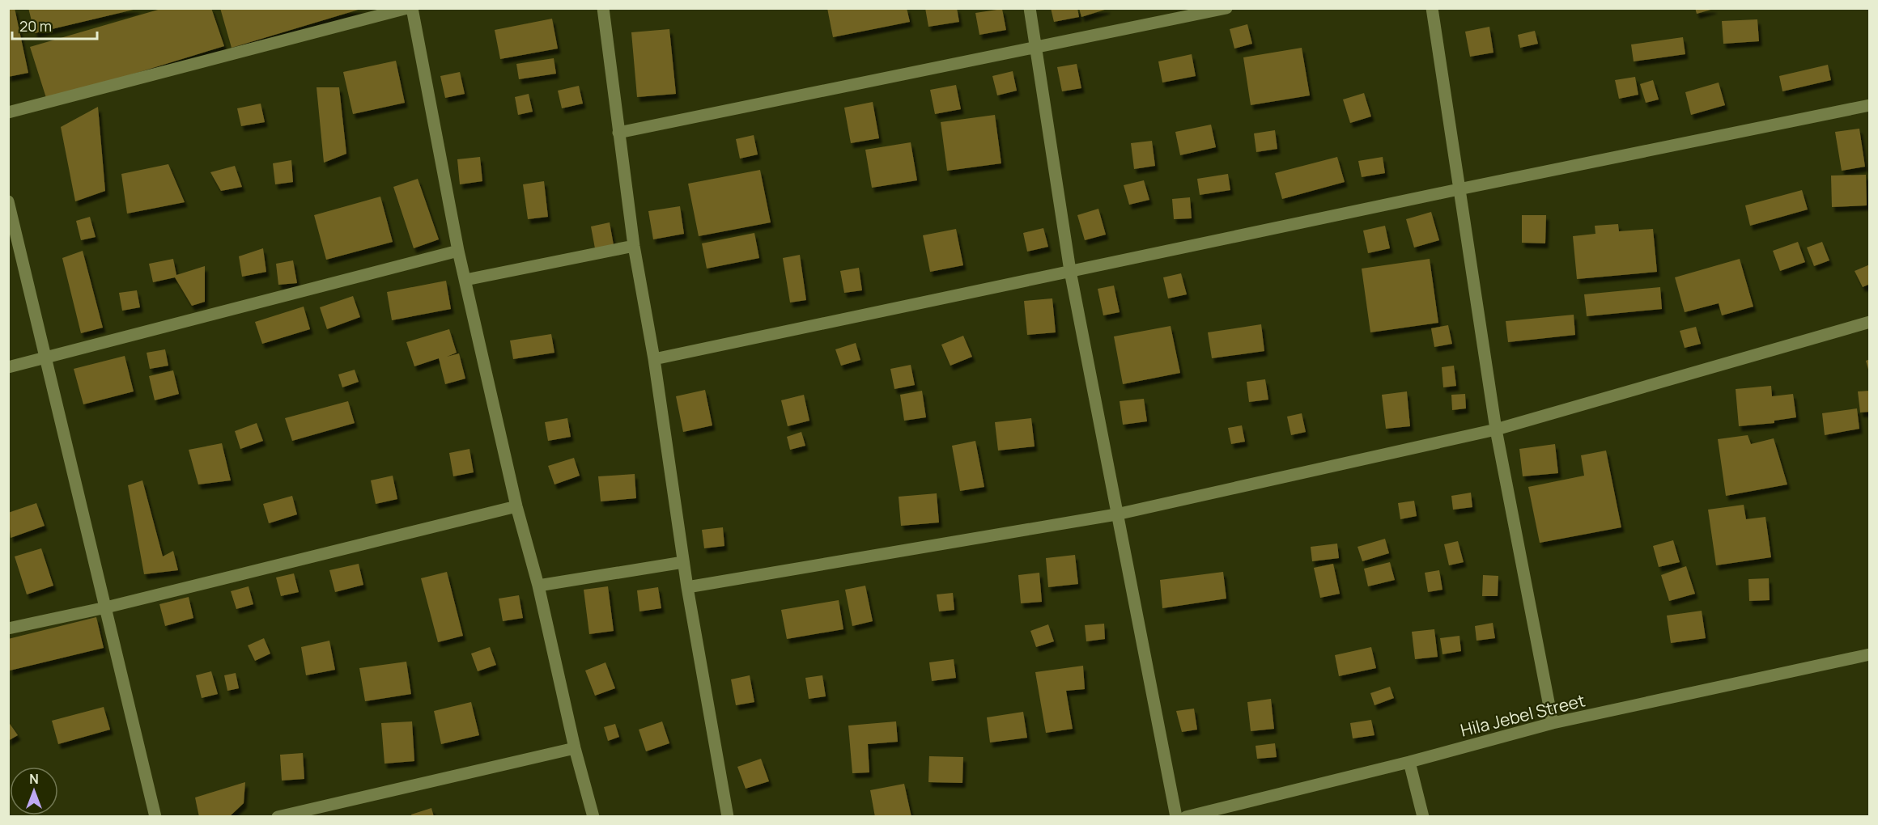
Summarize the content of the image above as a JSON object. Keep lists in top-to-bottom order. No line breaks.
{"streets":{"street":["Hila Jebel Street"]},"scale_bar":"20 m","north":"top"}
